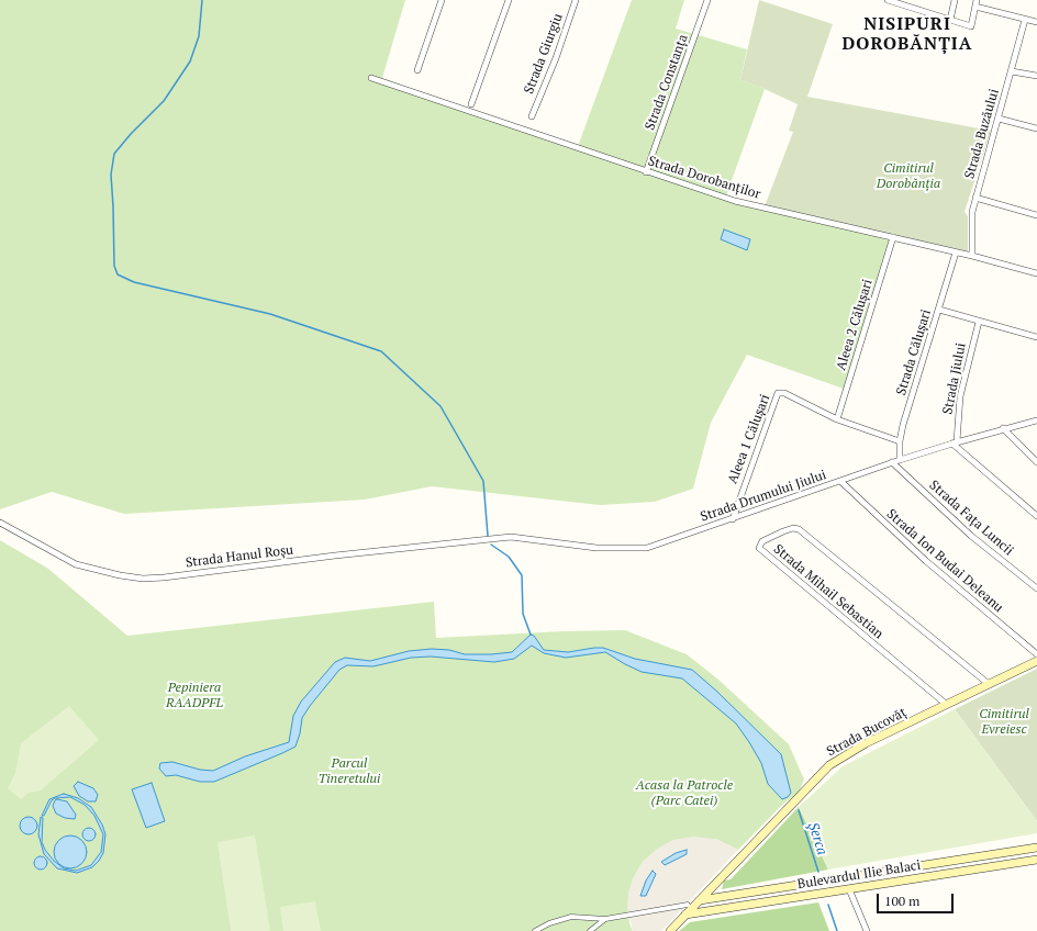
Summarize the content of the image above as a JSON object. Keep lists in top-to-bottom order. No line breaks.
{"streets":{"main road":["Strada Bucovăț","Bulevardul Ilie Balaci"],"street":["Strada Giurgiu","Strada Constanța","Strada Buzăului","Strada Dorobanților","Aleea 2 Călușari","Strada Călușari","Strada Jiului","Aleea 1 Călușari","Strada Drumului Jiului","Strada Fața Luncii","Strada Hanul Roșu","Strada Ion Budai Deleanu","Strada Mihail Sebastian"]},"crossings":[["Strada Constanța","Strada Dorobanților"],["Strada Buzăului","Strada Dorobanților"],["Strada Dorobanților","Aleea 2 Călușari"],["Strada Dorobanților","Strada Călușari"],["Aleea 2 Călușari","Aleea 1 Călușari"],["Strada Călușari","Strada Drumului Jiului"],["Strada Jiului","Strada Drumului Jiului"],["Aleea 1 Călușari","Strada Drumului Jiului"],["Strada Drumului Jiului","Strada Fața Luncii"],["Strada Drumului Jiului","Strada Hanul Roșu"],["Strada Drumului Jiului","Strada Ion Budai Deleanu"],["Strada Mihail Sebastian","Strada Bucovăț"],["Strada Bucovăț","Bulevardul Ilie Balaci"]],"districts":["NISIPURI DOROBĂNȚIA"],"water":["Șerca"],"parks":["Cimitirul Dorobănția","Pepiniera RAADPFL","Cimitirul Evreiesc","Parcul Tineretului","Acasa la Patrocle (Parc Catei)"],"scale_bar":"100 m"}
